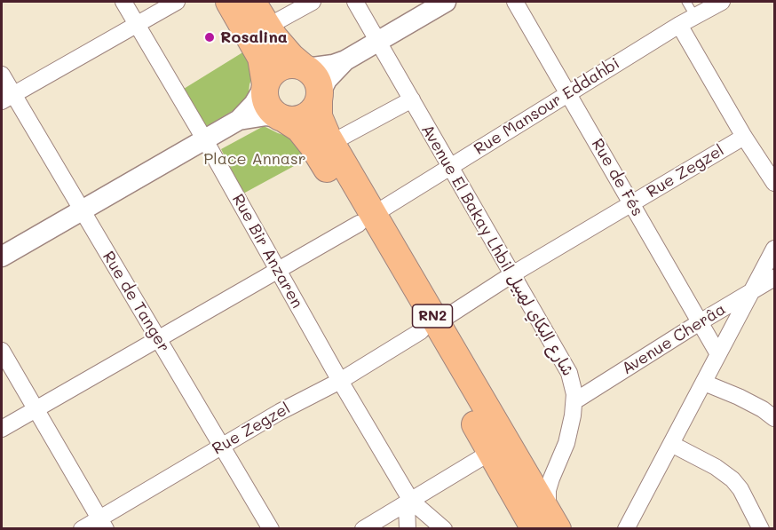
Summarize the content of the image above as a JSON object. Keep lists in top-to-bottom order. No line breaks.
{"streets":{"highway":["RN2"],"street":["Rue Mansour Eddahbi","Rue Zegzel","Rue de Fés","Avenue El Bakay Lhbil شارع البكاي لهبيل","Rue Bir Anzaren","Rue de Tanger","Avenue Cherâa"]},"crossings":[["Rue Mansour Eddahbi","Rue de Fés"],["Rue Mansour Eddahbi","Avenue El Bakay Lhbil شارع البكاي لهبيل"],["Rue Mansour Eddahbi","Rue Bir Anzaren"],["Rue Mansour Eddahbi","Rue de Tanger"],["Rue Mansour Eddahbi","RN2"],["Rue Zegzel","Rue de Fés"],["Rue Zegzel","Avenue El Bakay Lhbil شارع البكاي لهبيل"],["Rue Zegzel","Rue Bir Anzaren"],["Rue Zegzel","Rue de Tanger"],["Rue Zegzel","RN2"],["Rue de Fés","Avenue Cherâa"],["Avenue El Bakay Lhbil شارع البكاي لهبيل","RN2"],["Avenue El Bakay Lhbil شارع البكاي لهبيل","Avenue Cherâa"]],"parks":["Place Annasr"],"places":["Rosalina"]}
